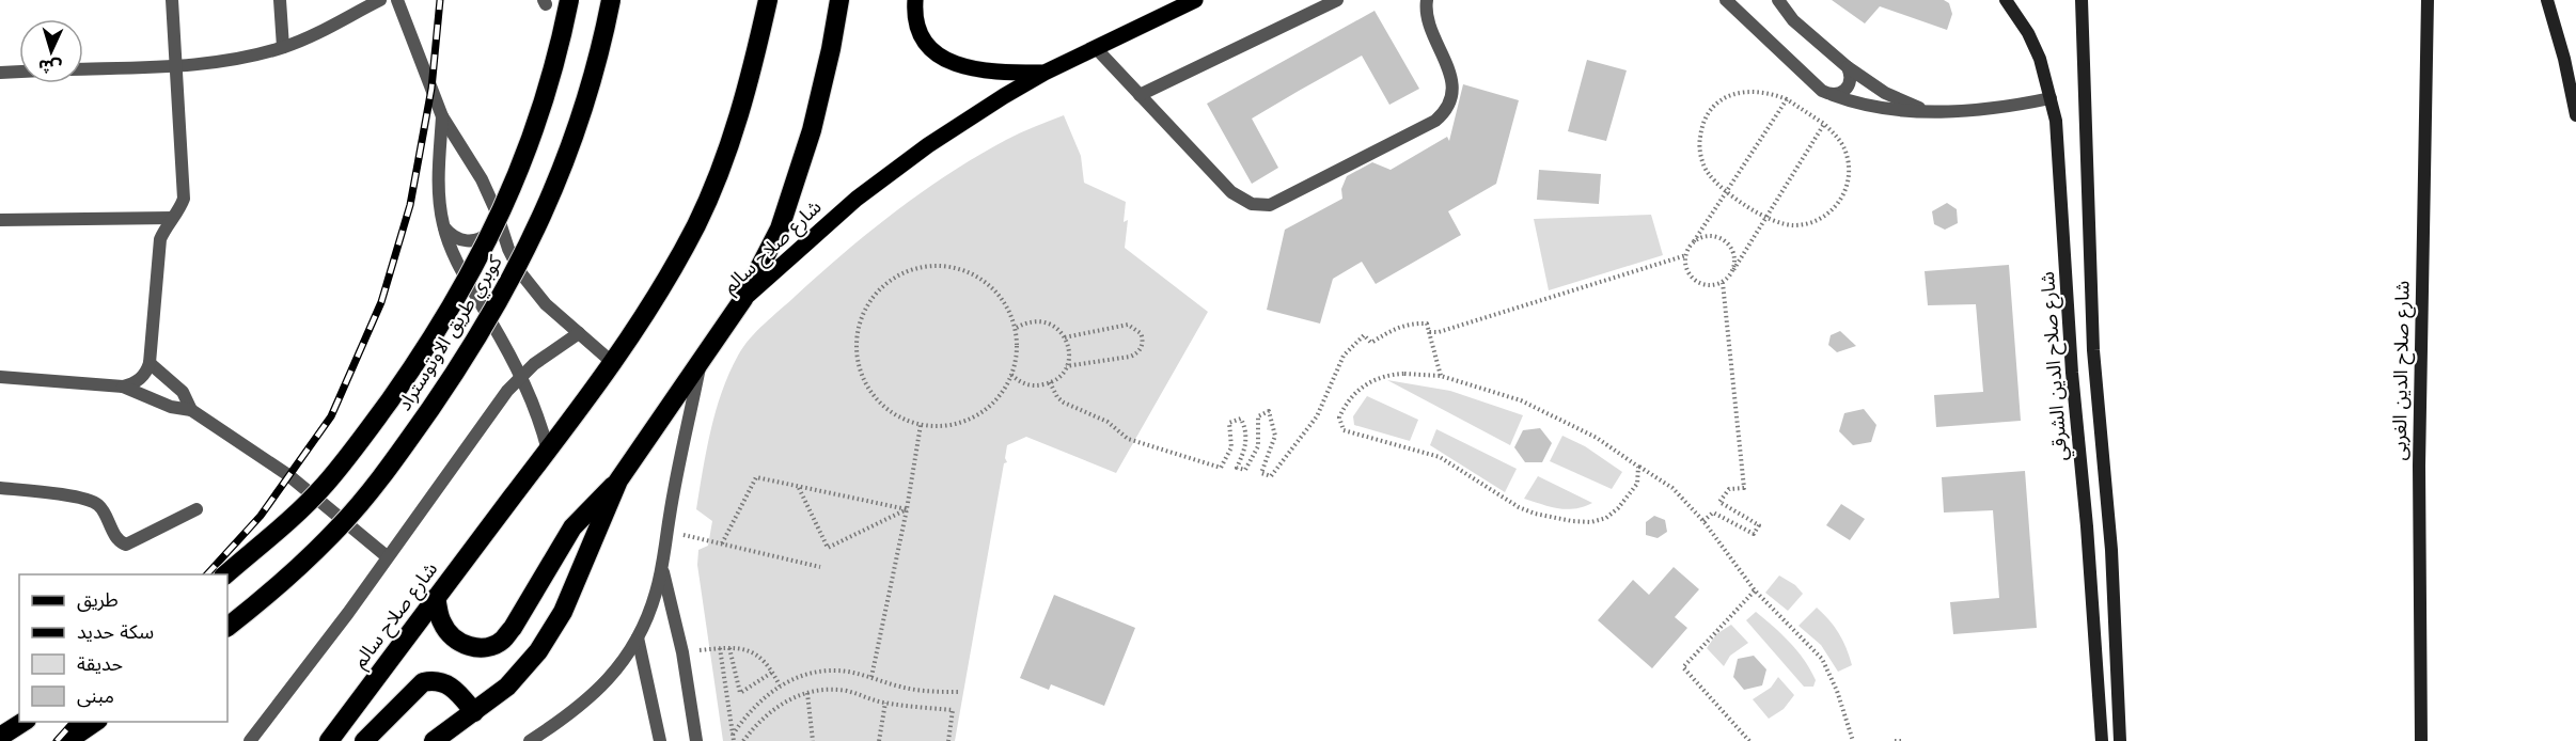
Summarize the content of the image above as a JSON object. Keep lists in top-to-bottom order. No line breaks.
{"streets":{"highway":["شارع صلاح سالم","كوبري طريق الاوتوستراد"],"main road":["شارع صلاح الدين الشرقي","شارع صلاح الدين الغربى"]},"legend":["طريق","سكة حديد","حديقة","مبنى"],"north":"bottom"}
